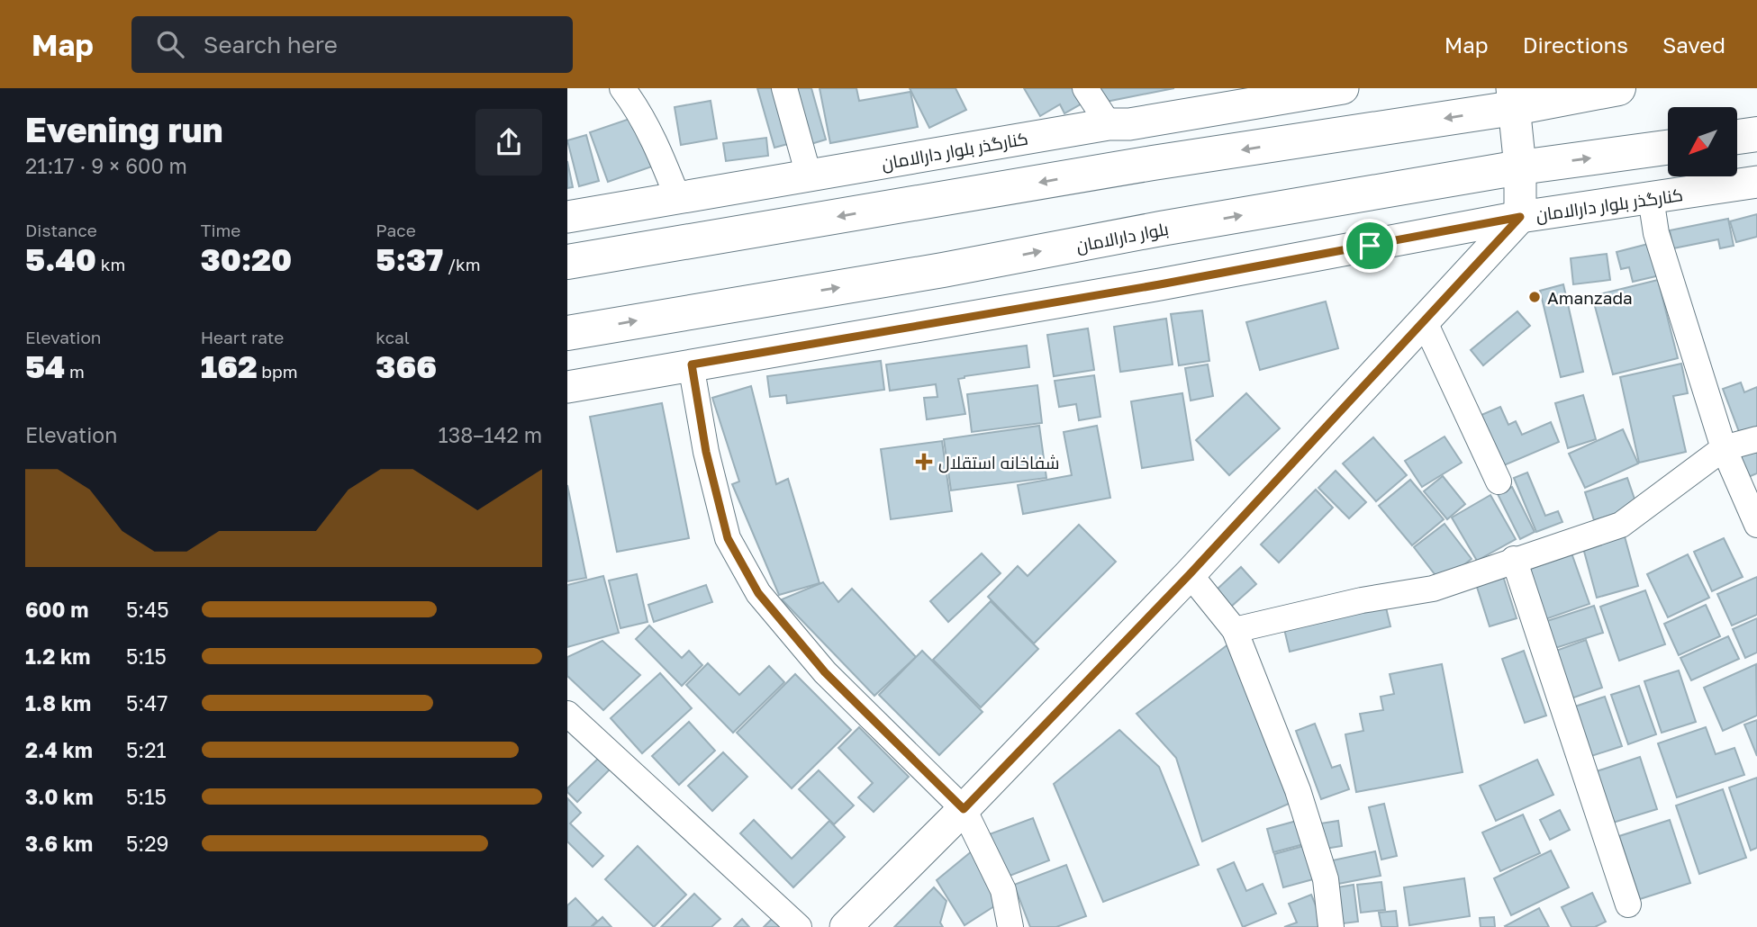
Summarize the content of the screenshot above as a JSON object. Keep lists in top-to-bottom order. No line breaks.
{"streets":{"main road":["بلوار دارالامان"],"street":["کنارگذر بلوار دارالامان"]},"places":{"other":["Amanzada"],"health":["شفاخانه استقلال"]},"north":"bottom left","page":{"header":"Map","search":"Search here","nav":["Map","Directions","Saved"],"heading":["Evening run","21:17 · 9 × 600 m"],"stats":[["Distance","5.40 km"],["Time","30:20"],["Pace","5:37 /km"],["Elevation","54 m"],["Heart rate","162 bpm"],["kcal","366"]],"chart":["Elevation","138–142 m"],"list":[{"name":"600 m","note":"5:45"},{"name":"1.2 km","note":"5:15"},{"name":"1.8 km","note":"5:47"},{"name":"2.4 km","note":"5:21"},{"name":"3.0 km","note":"5:15"},{"name":"3.6 km","note":"5:29"}]}}
